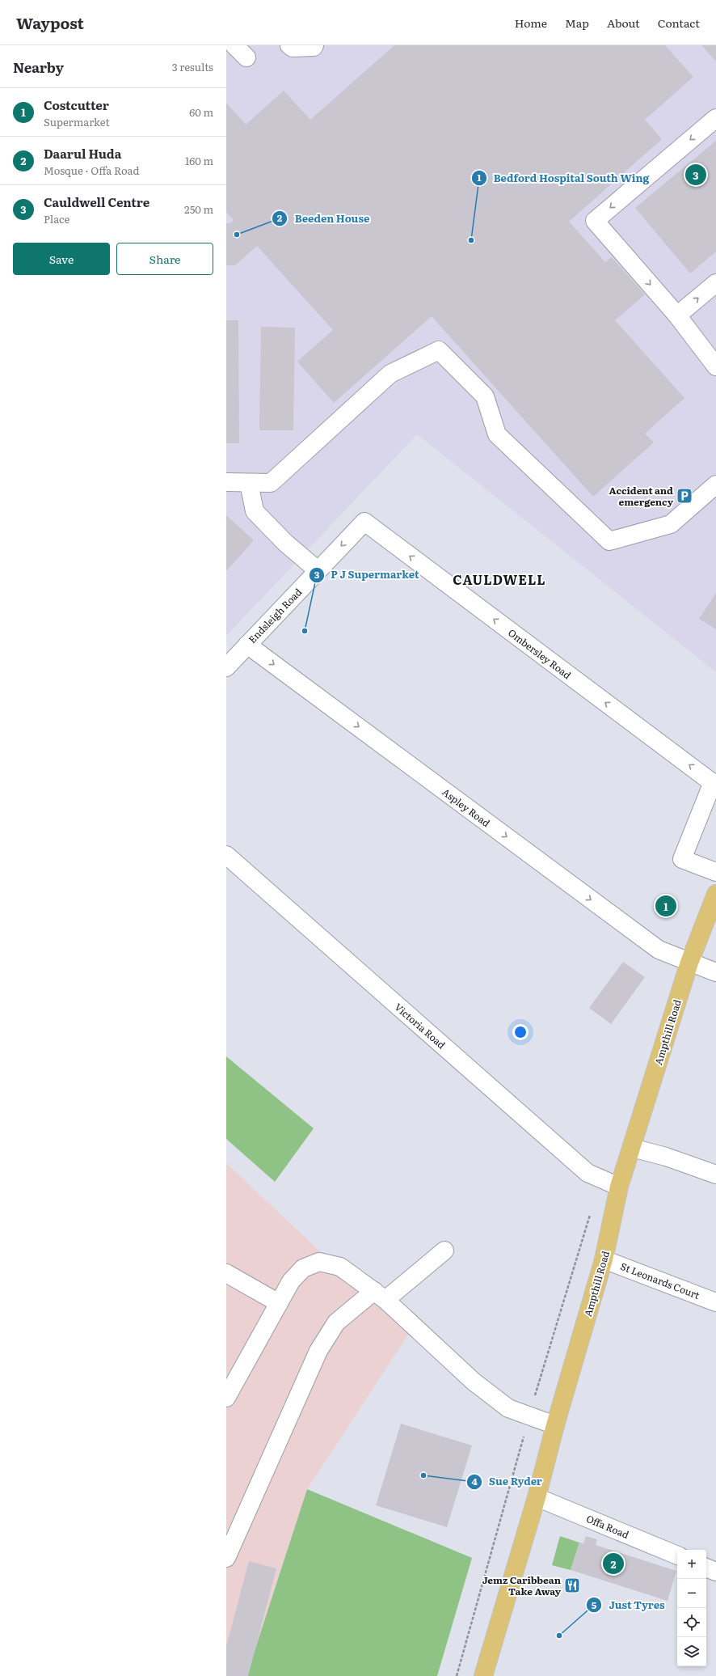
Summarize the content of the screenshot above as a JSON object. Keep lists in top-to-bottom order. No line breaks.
{"streets":{"main road":["Ampthill Road"],"street":["Endsleigh Road","Ombersley Road","Aspley Road","Victoria Road","St Leonards Court","Offa Road"]},"crossings":[["Endsleigh Road","Ombersley Road"],["Endsleigh Road","Aspley Road"],["Aspley Road","Ampthill Road"],["Victoria Road","Ampthill Road"],["Ampthill Road","St Leonards Court"],["Ampthill Road","Offa Road"]],"one_way":["Ombersley Road","Aspley Road"],"districts":["CAULDWELL"],"places":{"other":["Beeden House","Bedford Hospital South Wing","P J Supermarket","Sue Ryder","Just Tyres"],"parking":["Accident and emergency"],"restaurant":["Jemz Caribbean Take Away"]},"page":{"header":"Waypost","nav":["Home","Map","About","Contact"],"heading":["Nearby","3 results"],"list":[{"mark":"1","name":"Costcutter","note":"Supermarket","value":"60 m"},{"mark":"2","name":"Daarul Huda","note":"Mosque · Offa Road","value":"160 m"},{"mark":"3","name":"Cauldwell Centre","note":"Place","value":"250 m"}],"pins":["3","1","2"],"buttons":["Save","Share"],"map_buttons":["+","−"]}}
